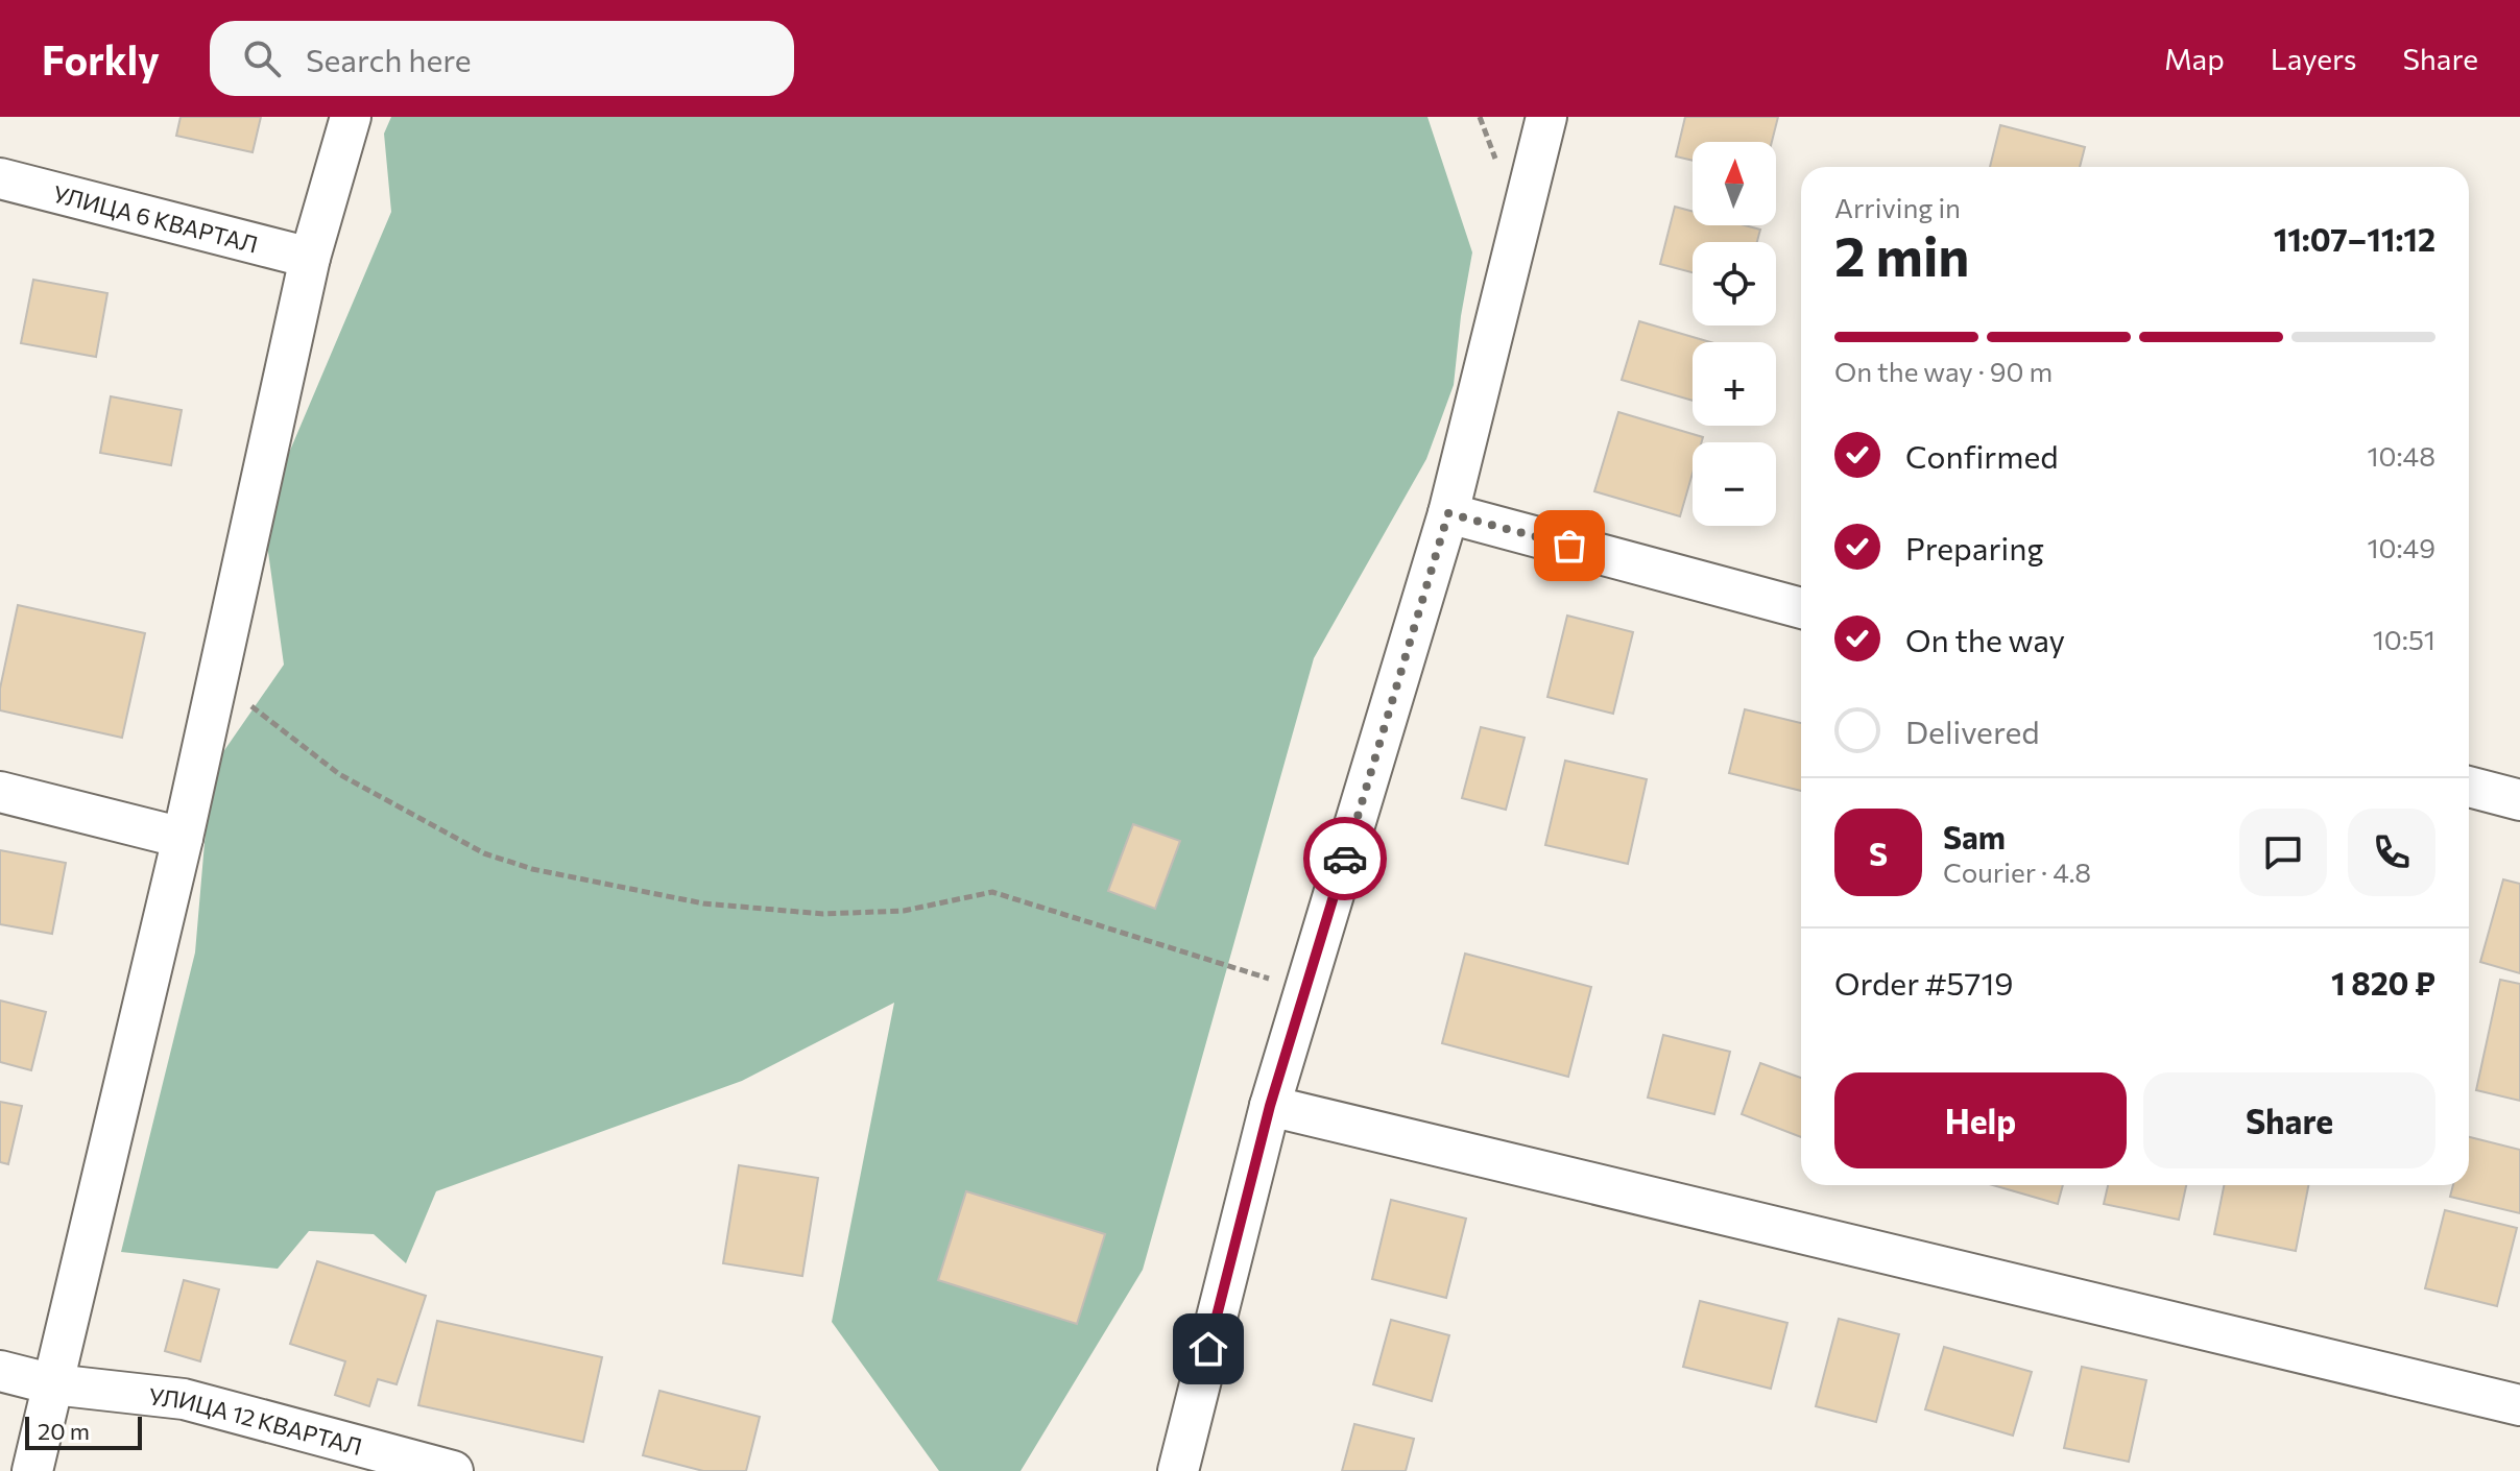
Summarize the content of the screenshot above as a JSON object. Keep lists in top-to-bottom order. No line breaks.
{"streets":{"street":["УЛИЦА 6 КВАРТАЛ","УЛИЦА 12 КВАРТАЛ"]},"scale_bar":"20 m","north":"top","page":{"header":"Forkly","search":"Search here","nav":["Map","Layers","Share"],"map_buttons":["+","−"],"heading":["2 min","Arriving in","11:07–11:12"],"panel":["Sam","Courier · 4.8","Order #5719","1 820 ₽"],"bar":"On the way · 90 m","list":[["Confirmed","10:48"],["Preparing","10:49"],["On the way","10:51"],"Delivered"],"round":"S","buttons":["Help","Share"],"scale":"20 m"}}
